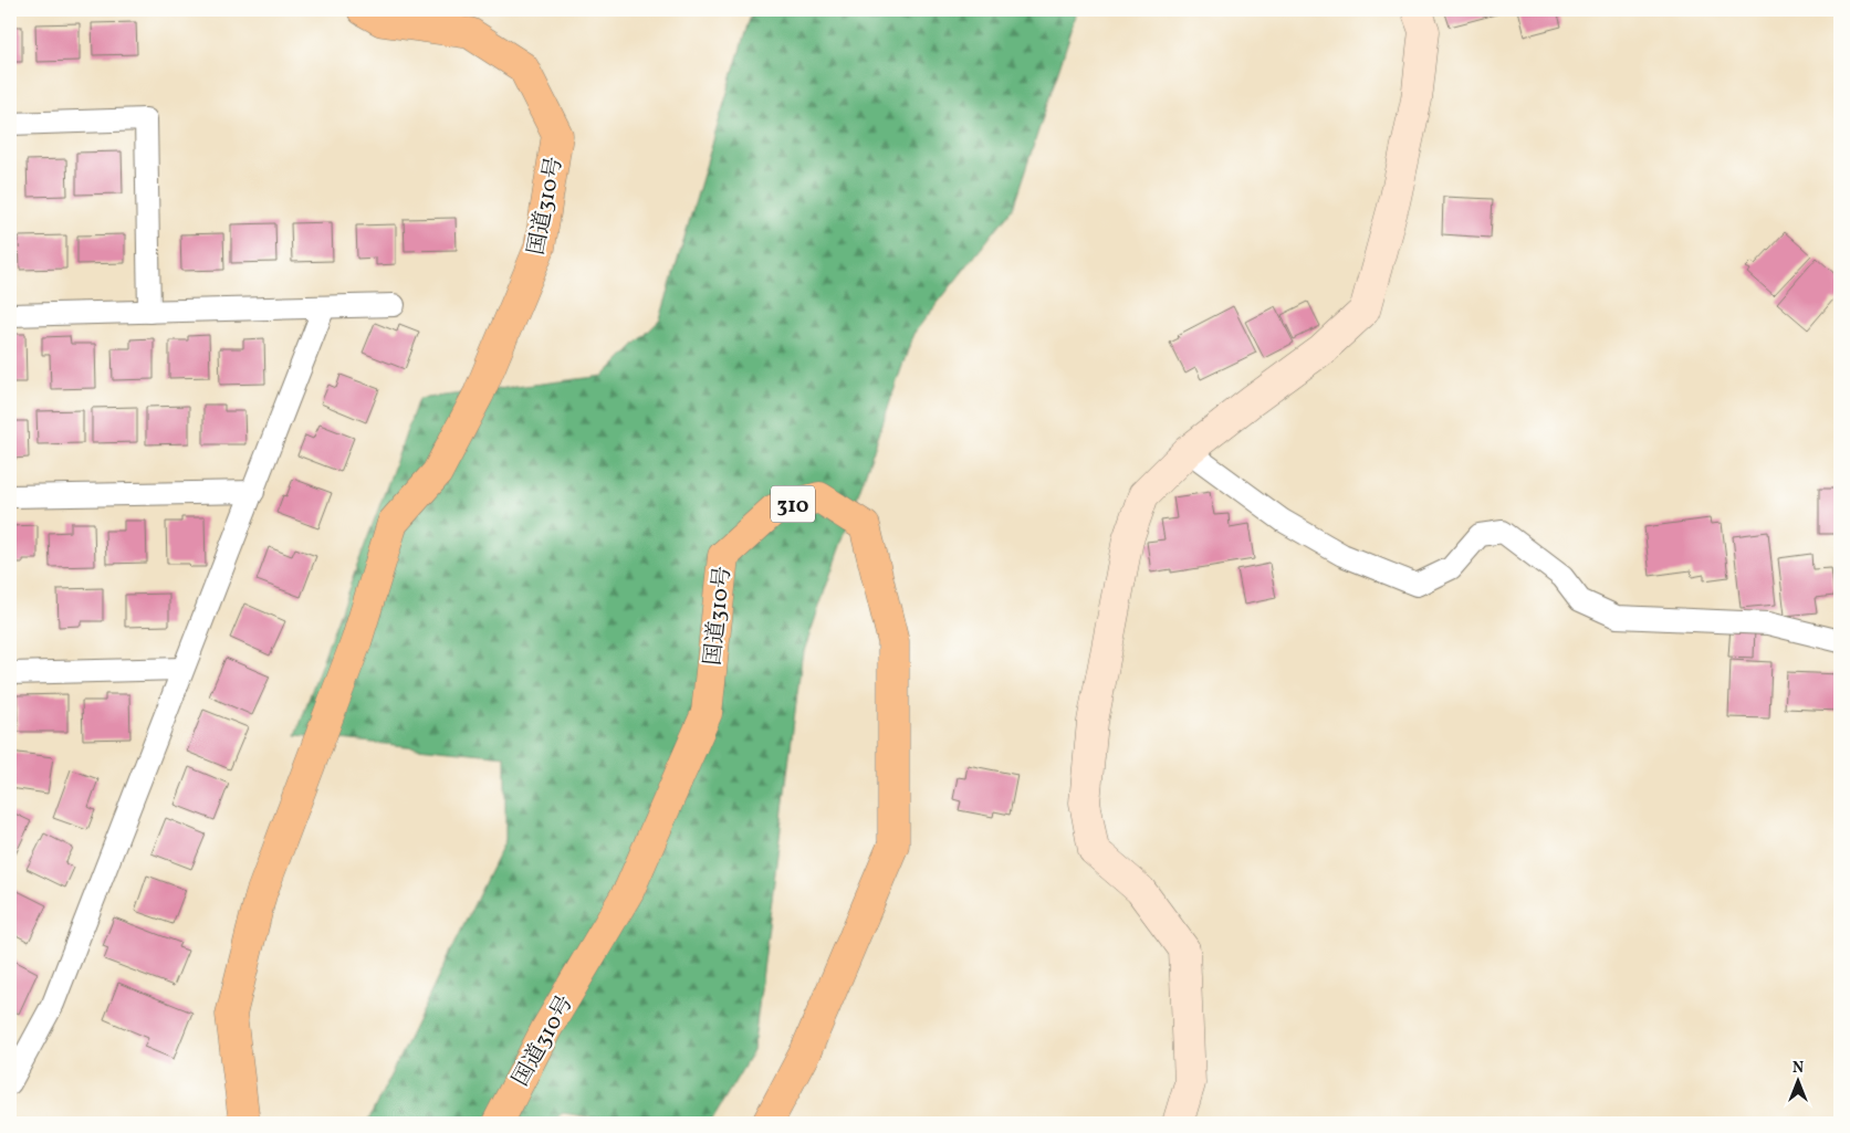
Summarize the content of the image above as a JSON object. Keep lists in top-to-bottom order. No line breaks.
{"streets":{"highway":["国道310号","310"]},"north":"top"}
